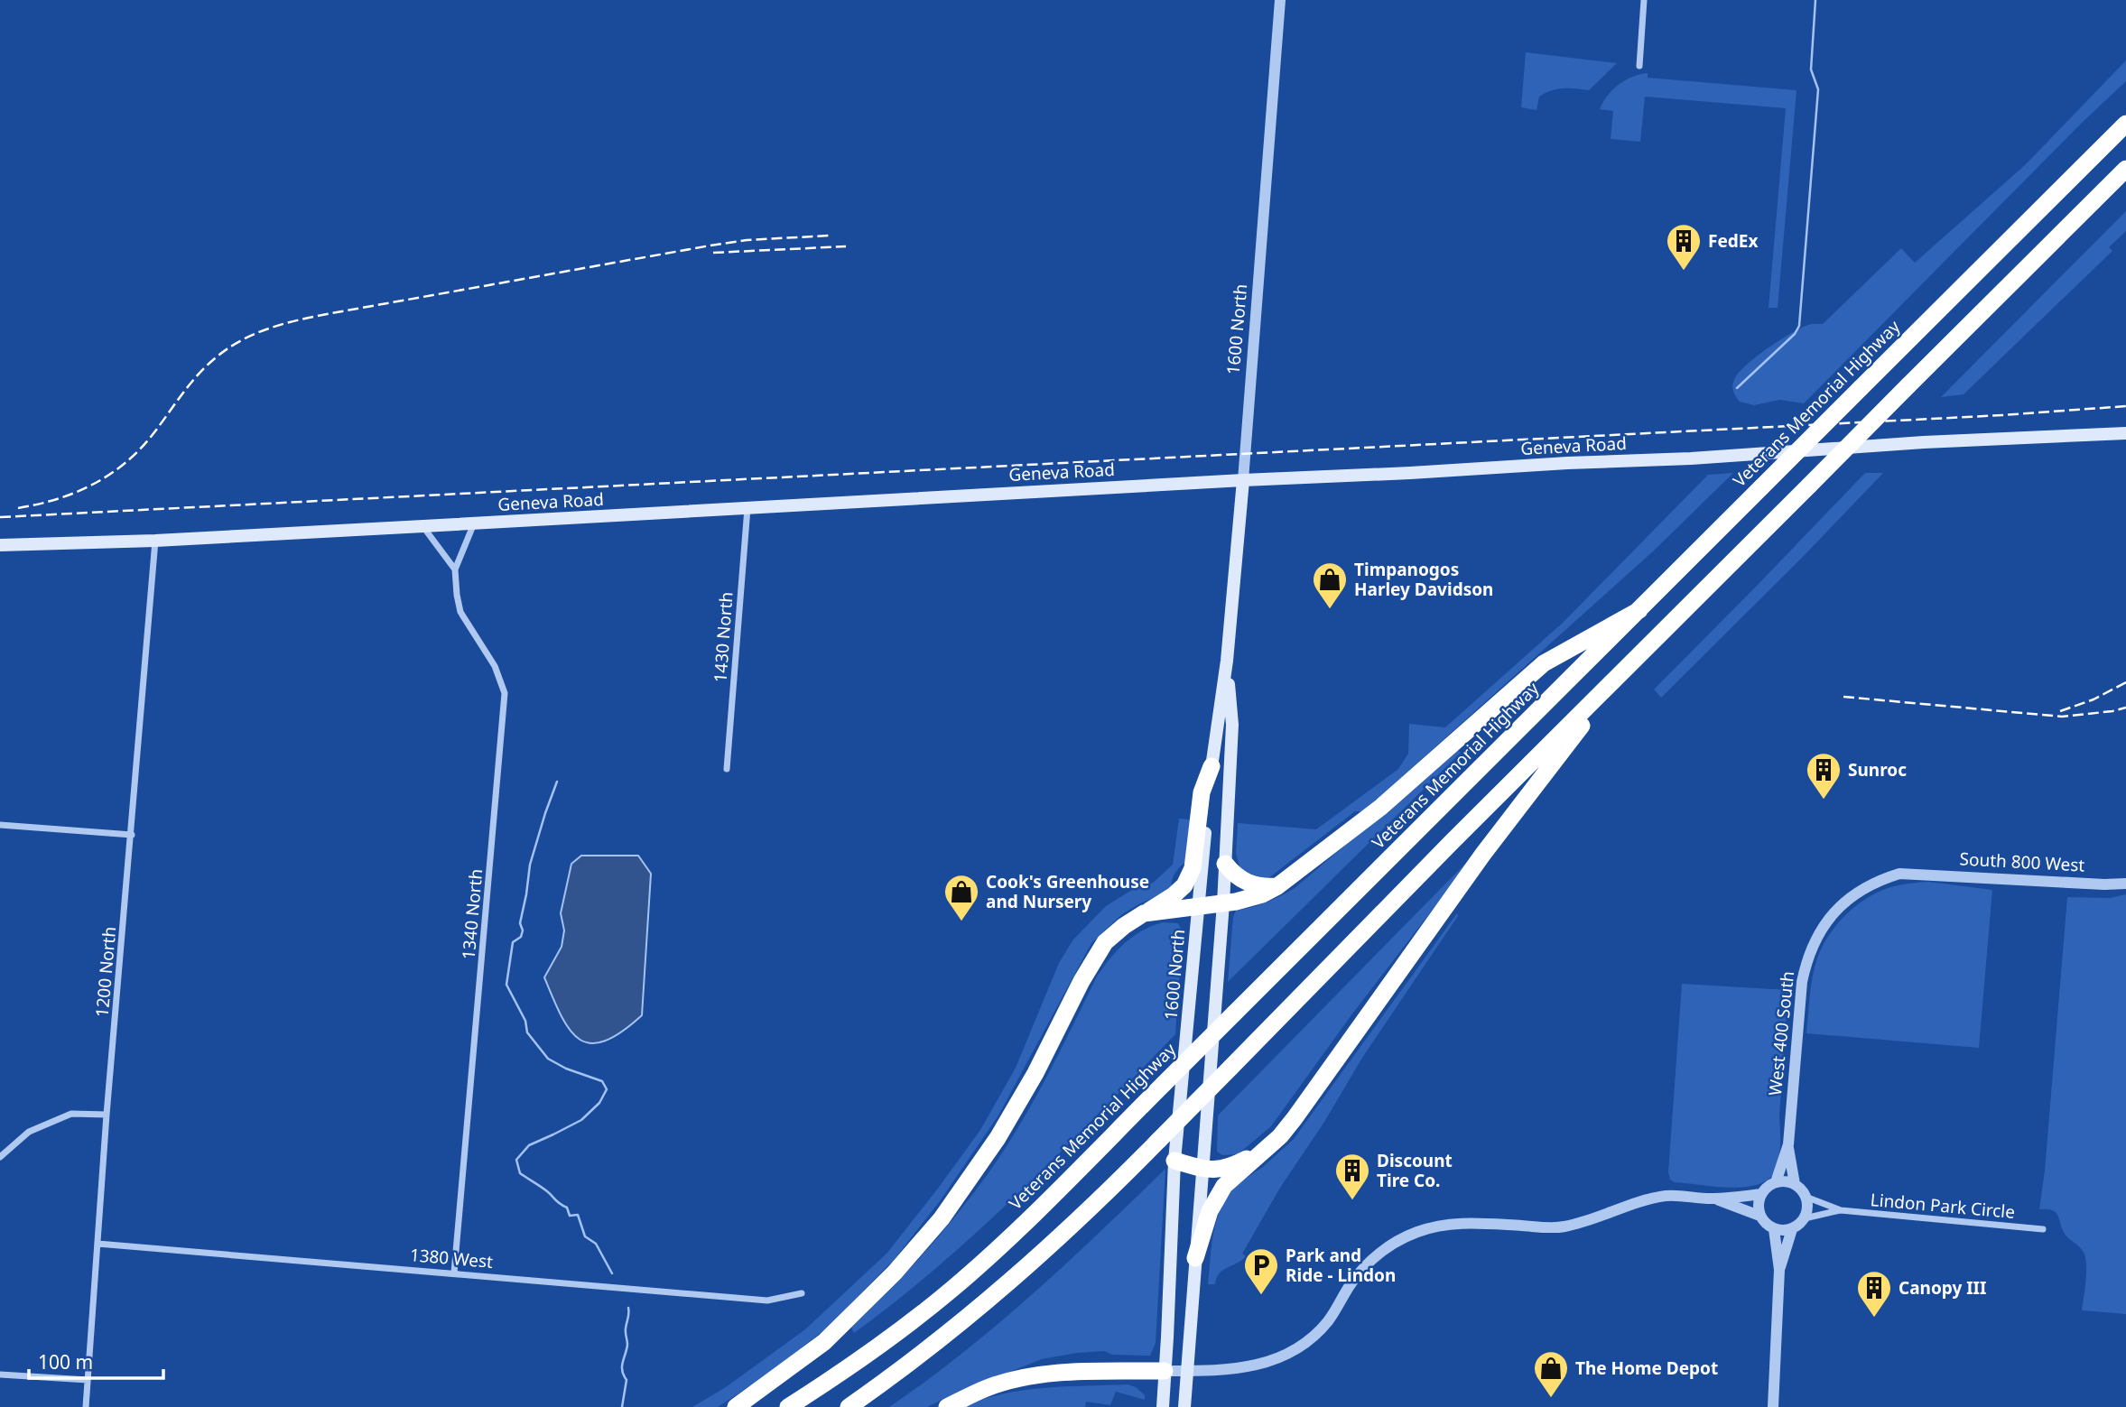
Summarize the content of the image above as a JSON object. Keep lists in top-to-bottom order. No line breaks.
{"streets":{"highway":["Veterans Memorial Highway"],"main road":["1600 North","Geneva Road"],"street":["1430 North","South 800 West","1340 North","1200 North","West 400 South","Lindon Park Circle","1380 West"]},"crossings":[["1600 North","Geneva Road"],["Geneva Road","1430 North"],["Geneva Road","1200 North"],["South 800 West","West 400 South"],["1340 North","1380 West"],["1200 North","1380 West"]],"places":{"building":["FedEx","Sunroc","Discount Tire Co.","Canopy III"],"shop":["Timpanogos Harley Davidson","Cook's Greenhouse and Nursery","The Home Depot"],"parking":["Park and Ride - Lindon"]},"scale_bar":"100 m"}
